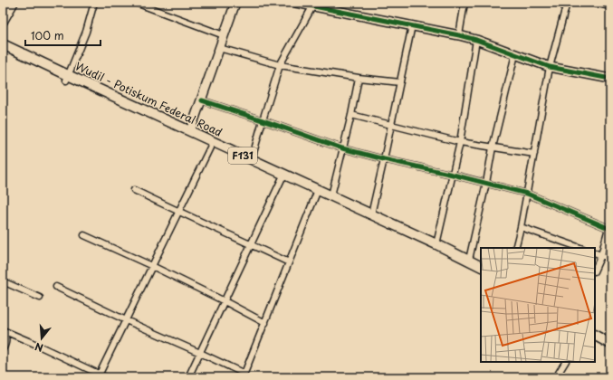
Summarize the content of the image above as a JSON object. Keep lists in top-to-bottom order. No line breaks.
{"streets":{"main road":["Wudil - Potiskum Federal Road","F131"]},"scale_bar":"100 m","north":"bottom"}
